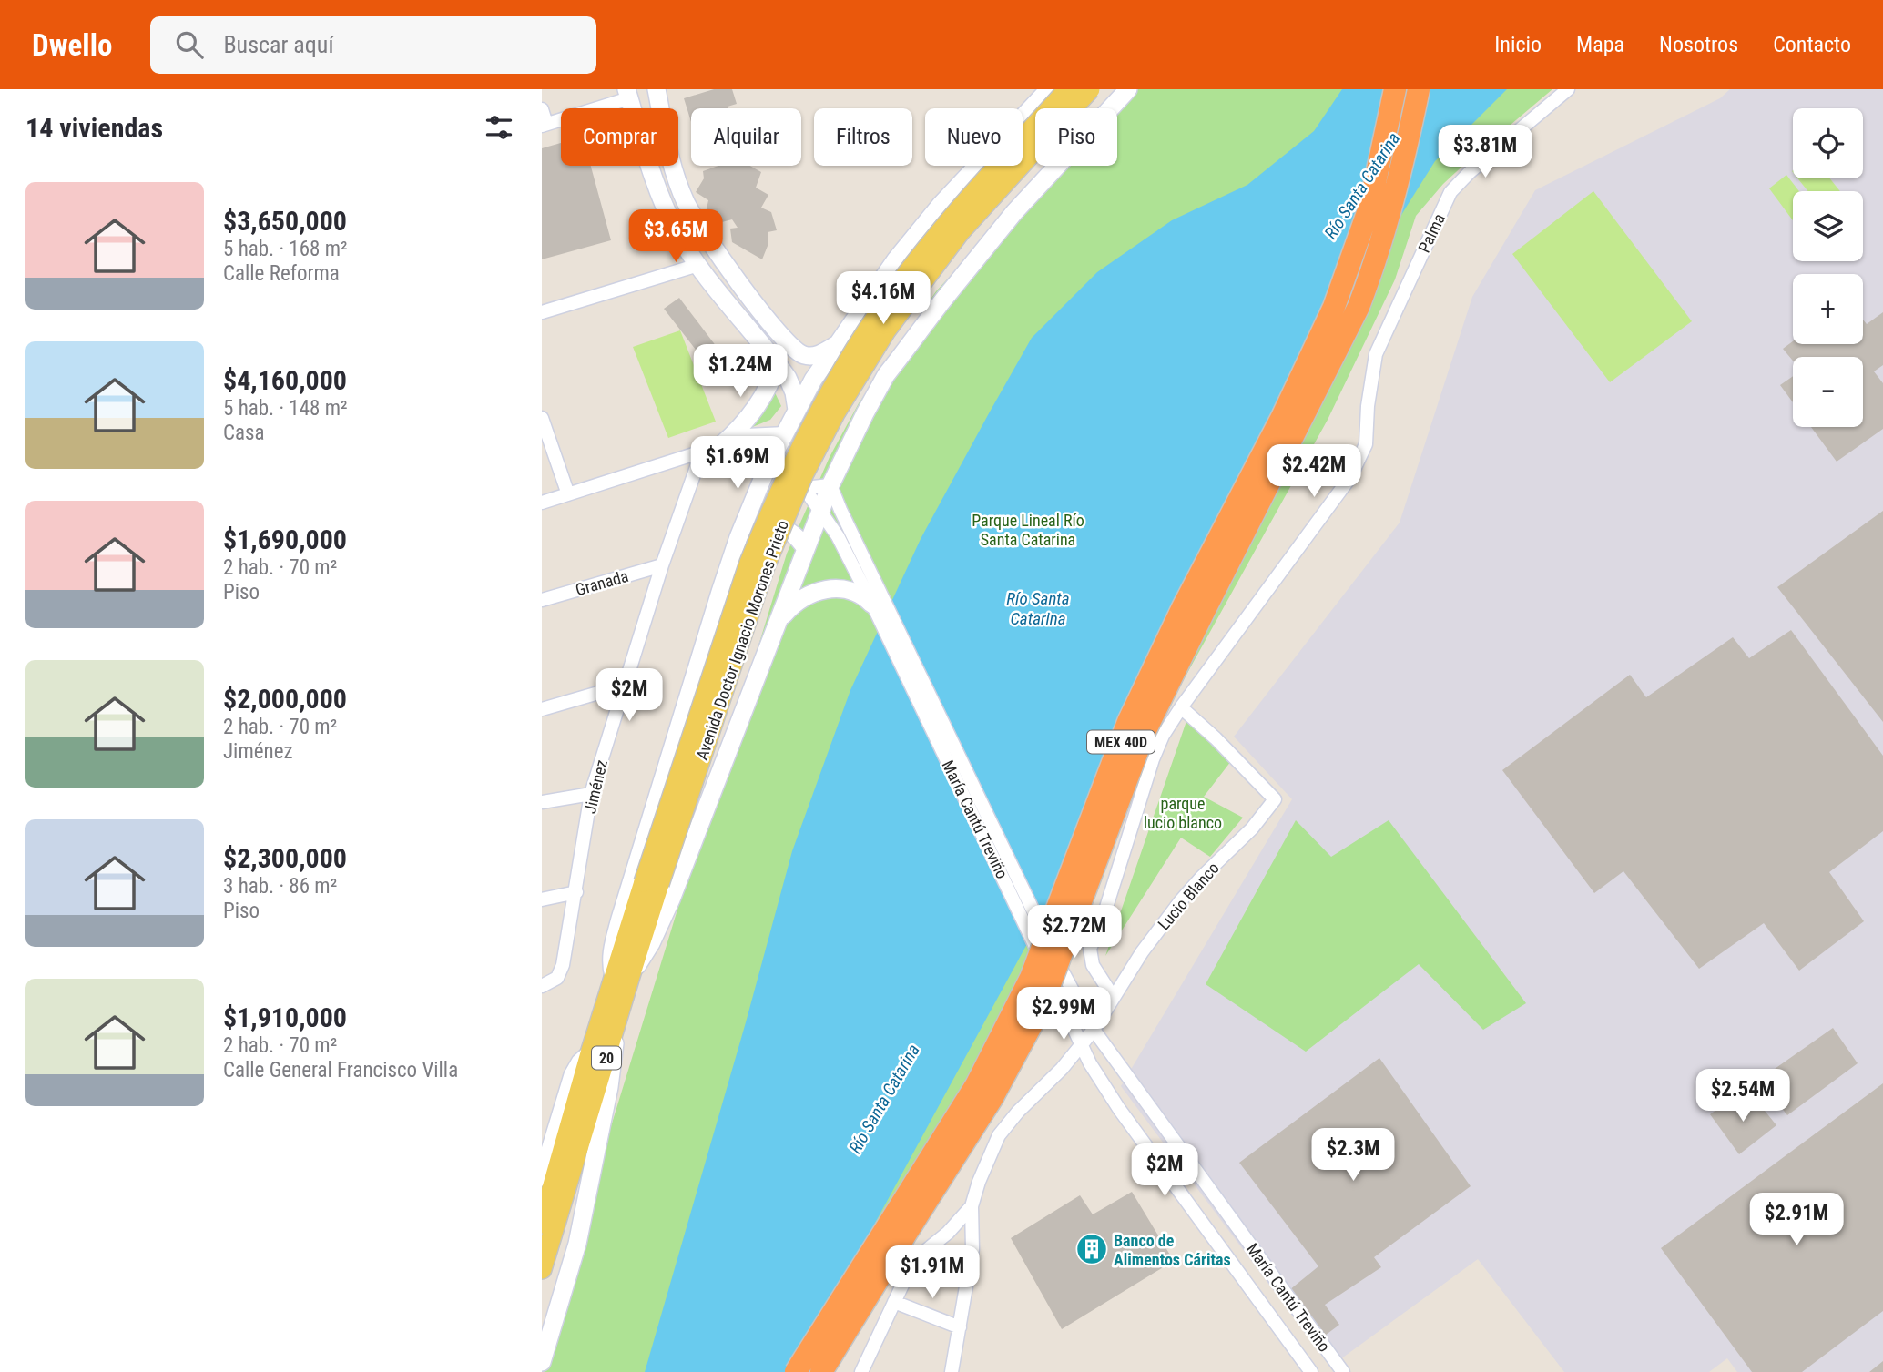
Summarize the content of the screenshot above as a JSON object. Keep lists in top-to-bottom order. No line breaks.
{"streets":{"highway":["MEX 40D"],"main road":["Avenida Doctor Ignacio Morones Prieto","20"],"street":["Palma","Granada","Jiménez","María Cantú Treviño","Lucio Blanco"]},"crossings":[["Palma","Lucio Blanco"],["Granada","Jiménez"],["Avenida Doctor Ignacio Morones Prieto","20"],["María Cantú Treviño","Lucio Blanco"]],"water":["Río Santa Catarina"],"parks":["Parque Lineal Río Santa Catarina","parque lucio blanco"],"places":{"building":["Banco de Alimentos Cáritas"]},"page":{"header":"Dwello","search":"Buscar aquí","nav":["Inicio","Mapa","Nosotros","Contacto"],"heading":"14 viviendas","map_buttons":["+","−"],"chip":["Comprar","Alquilar","Filtros","Nuevo","Piso"],"price":["$3.81M","$3.65M","$4.16M","$1.24M","$1.69M","$2.42M","$2M","$2.72M","$2.99M","$2.54M","$2.3M","$2M","$2.91M","$1.91M"],"list":[{"name":"$3,650,000","note":"5 hab. · 168 m² · Calle Reforma"},{"name":"$4,160,000","note":"5 hab. · 148 m² · Casa"},{"name":"$1,690,000","note":"2 hab. · 70 m² · Piso"},{"name":"$2,000,000","note":"2 hab. · 70 m² · Jiménez"},{"name":"$2,300,000","note":"3 hab. · 86 m² · Piso"},{"name":"$1,910,000","note":"2 hab. · 70 m² · Calle General Francisco Villa"}]}}
